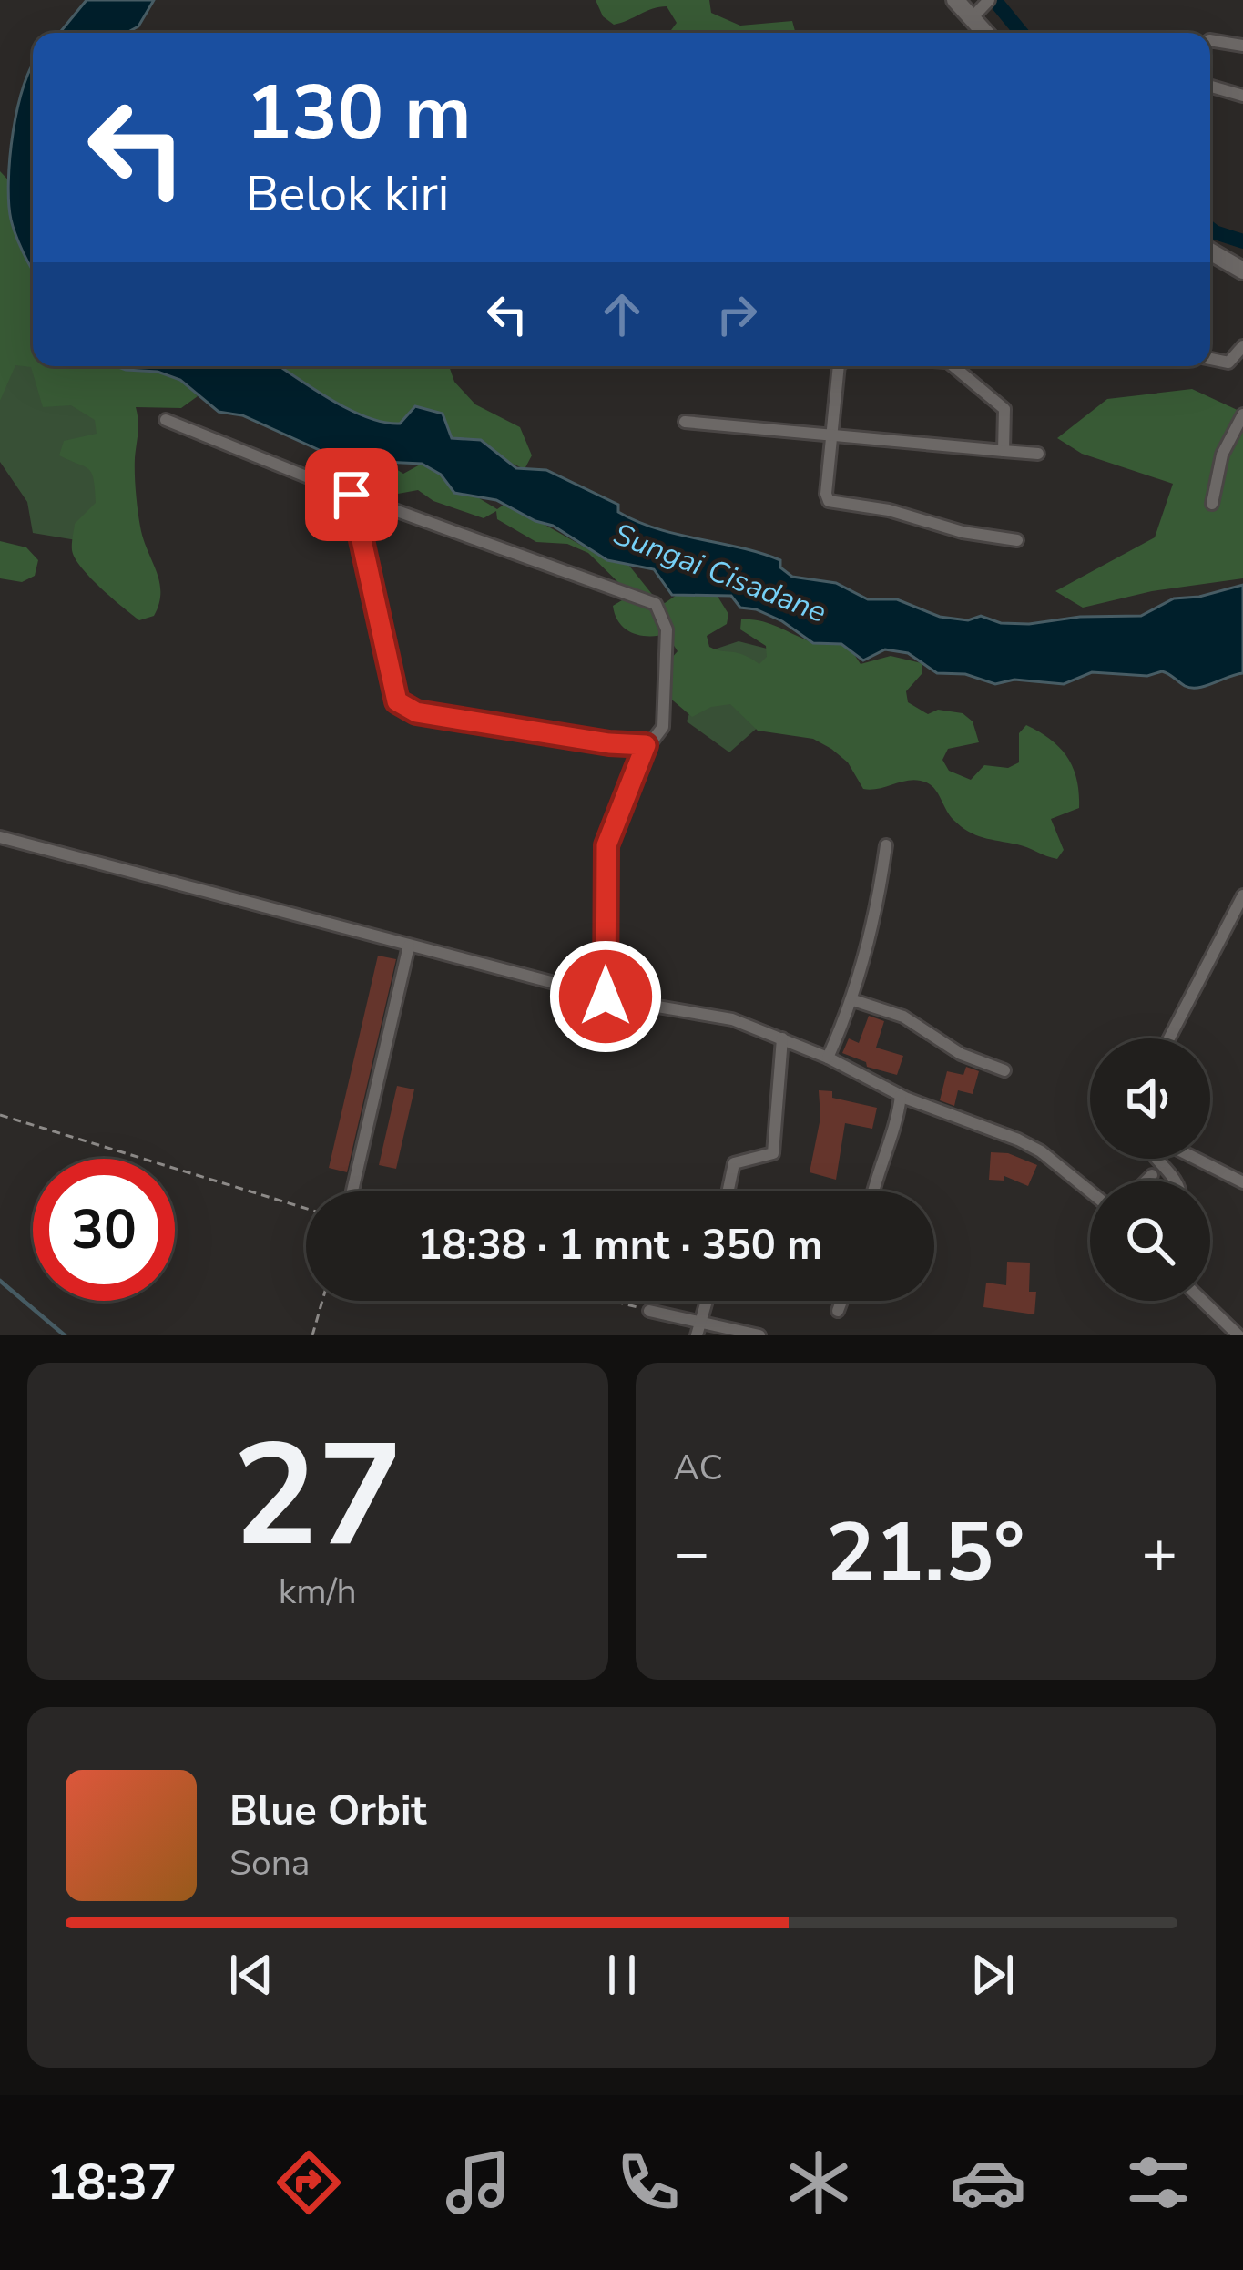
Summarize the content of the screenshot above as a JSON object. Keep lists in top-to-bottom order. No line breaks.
{"water":["Sungai Cisadane"],"page":{"turn":["130 m","Belok kiri"],"limit":"30","trip":"18:38 · 1 mnt · 350 m","tile":[["27","km/h"],"AC"],"heat":["−","21.5°","+"],"song":["Blue Orbit","Sona"],"tabs":"18:37"}}
